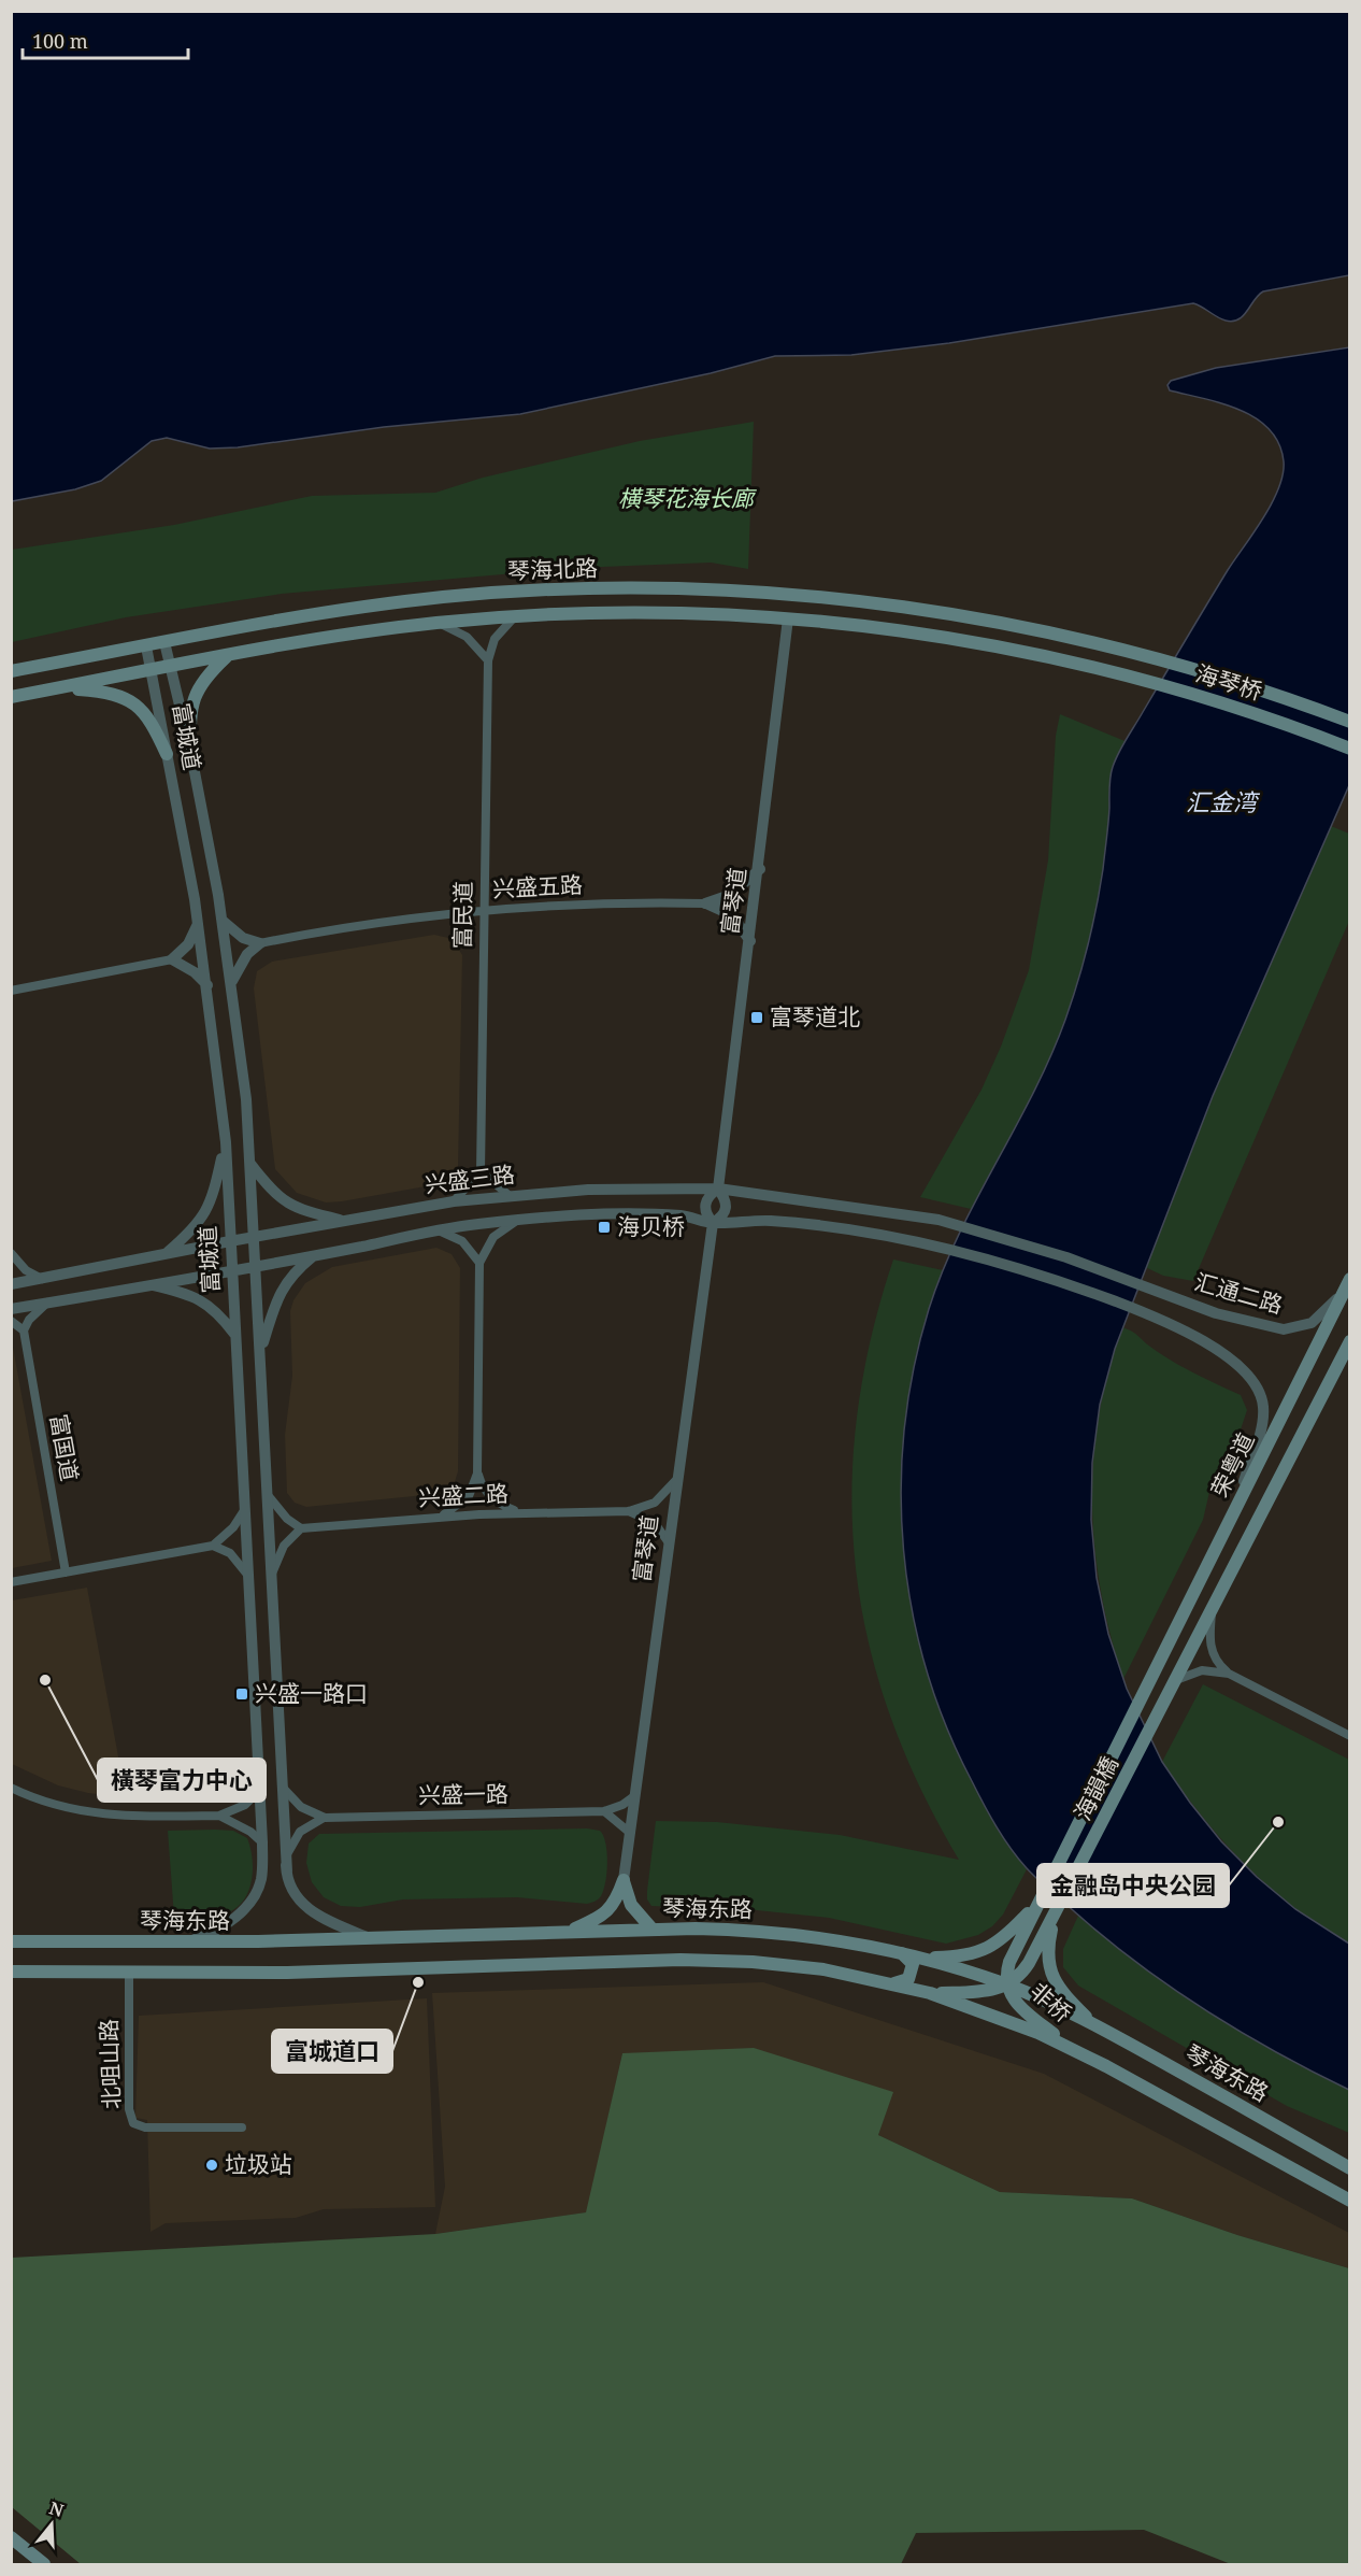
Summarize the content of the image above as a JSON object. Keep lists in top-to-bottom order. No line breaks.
{"streets":{"main road":["琴海北路","海琴桥","荣粤道","海韻橋","琴海东路","非桥"],"street":["富城道","兴盛五路","富琴道","富民道","兴盛三路","汇通二路","富国道","兴盛二路","兴盛一路","北咀山路"]},"crossings":[["琴海北路","海琴桥"],["琴海北路","富城道"],["琴海北路","富琴道"],["富城道","兴盛三路"],["富城道","琴海东路"],["兴盛五路","富民道"],["富琴道","兴盛三路"],["富琴道","兴盛二路"],["富琴道","兴盛一路"],["兴盛三路","汇通二路"],["兴盛三路","荣粤道"],["汇通二路","荣粤道"],["荣粤道","海韻橋"],["海韻橋","非桥"],["琴海东路","非桥"]],"water":["汇金湾"],"parks":["横琴花海长廊"],"places":{"transit":["富琴道北","海贝桥","兴盛一路口"],"other":["橫琴富力中心","金融岛中央公园","富城道口","垃圾站"]},"scale_bar":"100 m","north":"top"}
